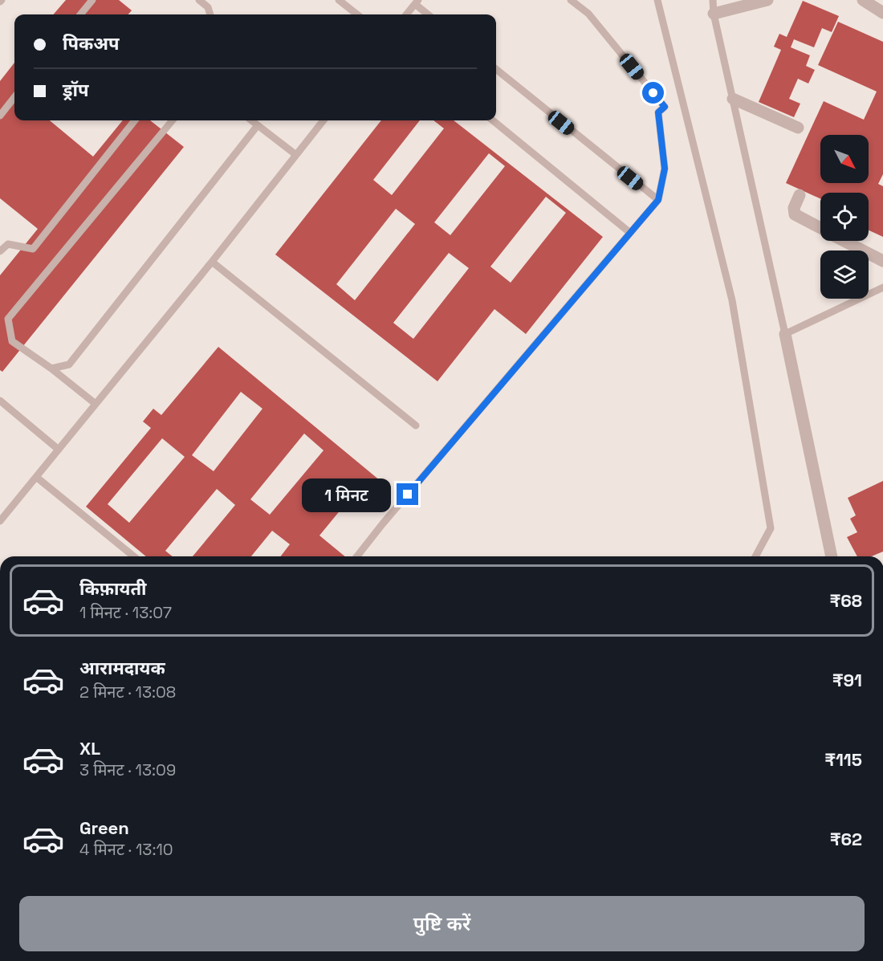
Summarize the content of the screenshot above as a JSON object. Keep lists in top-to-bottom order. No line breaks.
{"north":"bottom right","page":{"banner":["पिकअप","ड्रॉप"],"bubble":"1 मिनट","list":[{"name":"किफ़ायती","note":"1 मिनट · 13:07","value":"₹68"},{"name":"आरामदायक","note":"2 मिनट · 13:08","value":"₹91"},{"name":"XL","note":"3 मिनट · 13:09","value":"₹115"},{"name":"Green","note":"4 मिनट · 13:10","value":"₹62"}],"buttons":"पुष्टि करें"}}
